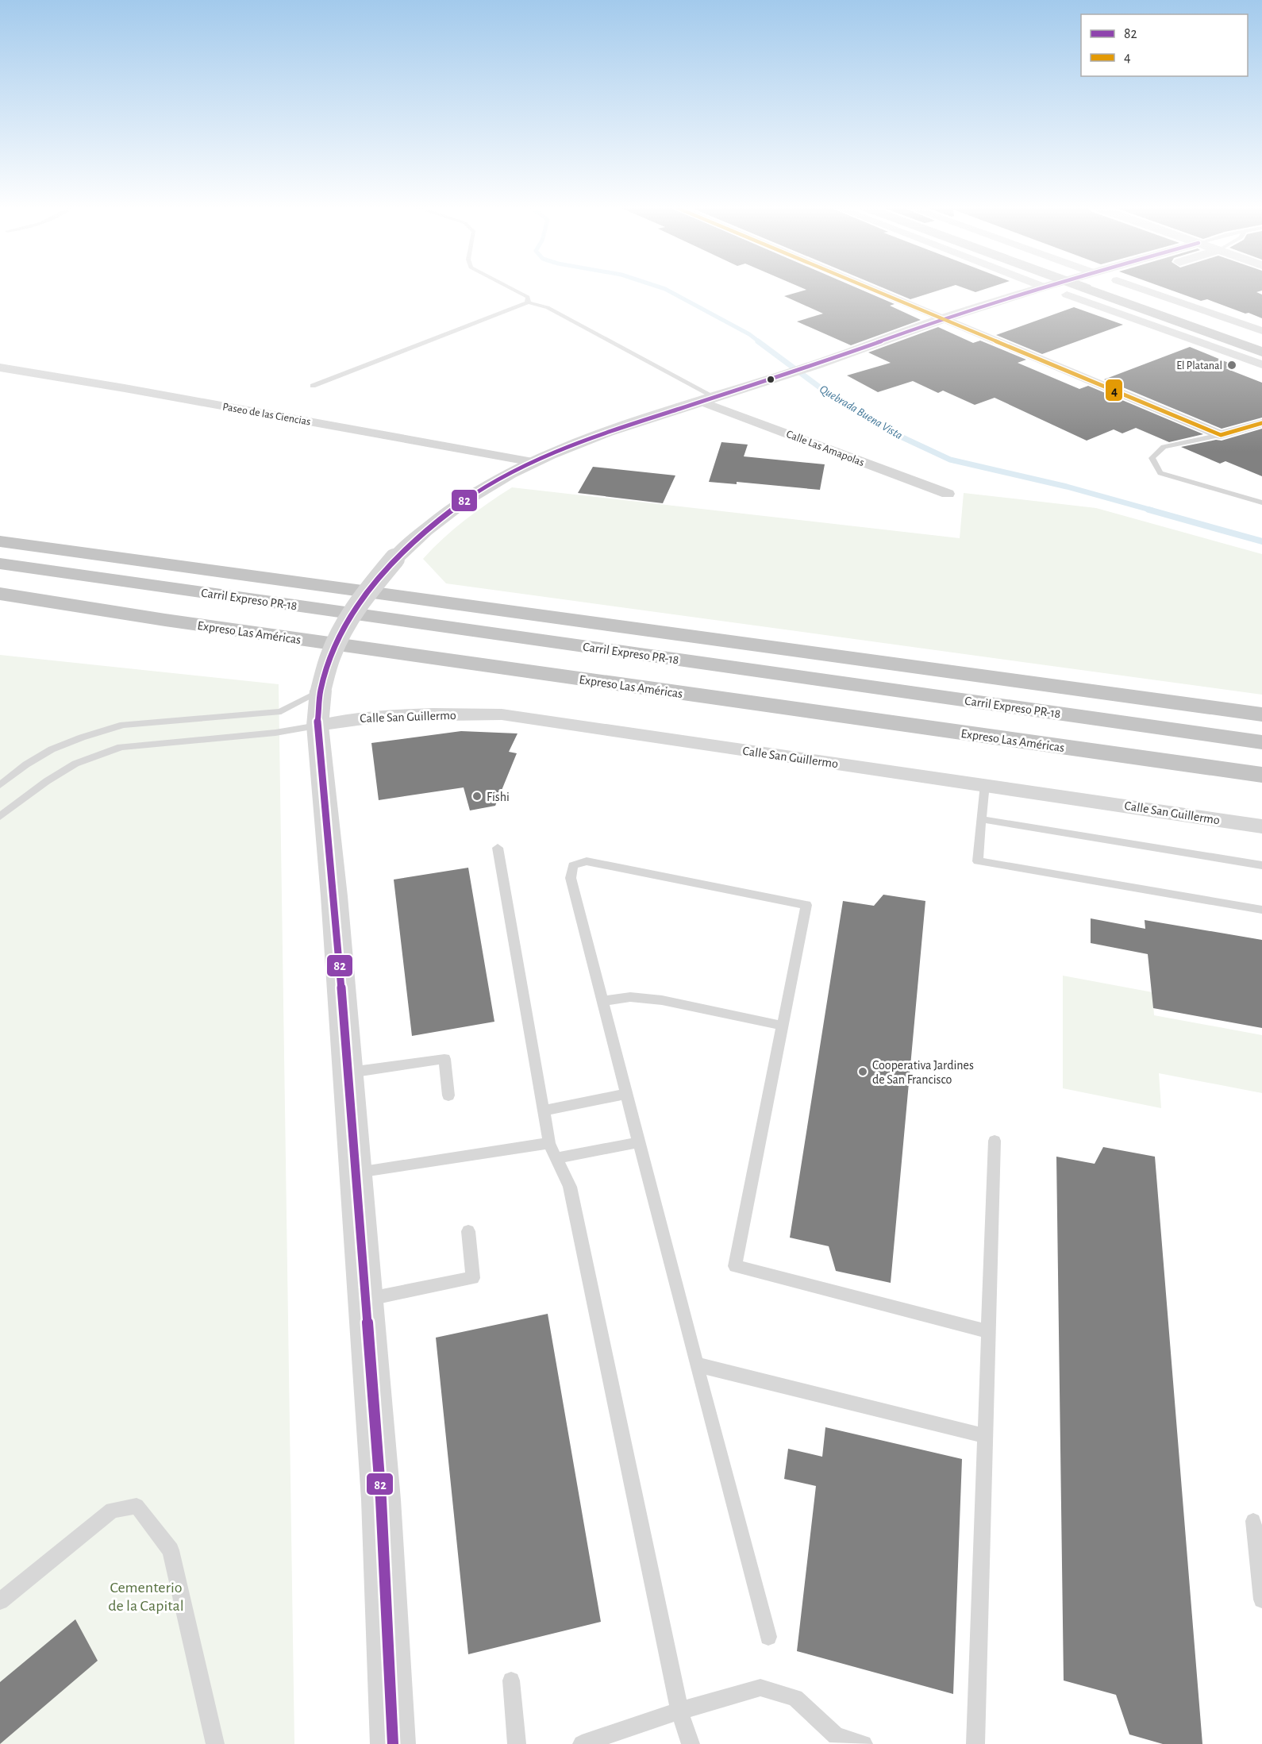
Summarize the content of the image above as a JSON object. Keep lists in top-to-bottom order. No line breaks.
{"streets":{"highway":["Carril Expreso PR-18","Expreso Las Américas"],"street":["Paseo de las Ciencias","Calle Las Amapolas","Calle San Guillermo"]},"water":["Quebrada Buena Vista"],"parks":["Cementerio de la Capital"],"places":["El Platanal","Fishi","Cooperativa Jardines de San Francisco"],"lines":["transit line 82","transit line 4"],"legend":["82","4"]}
